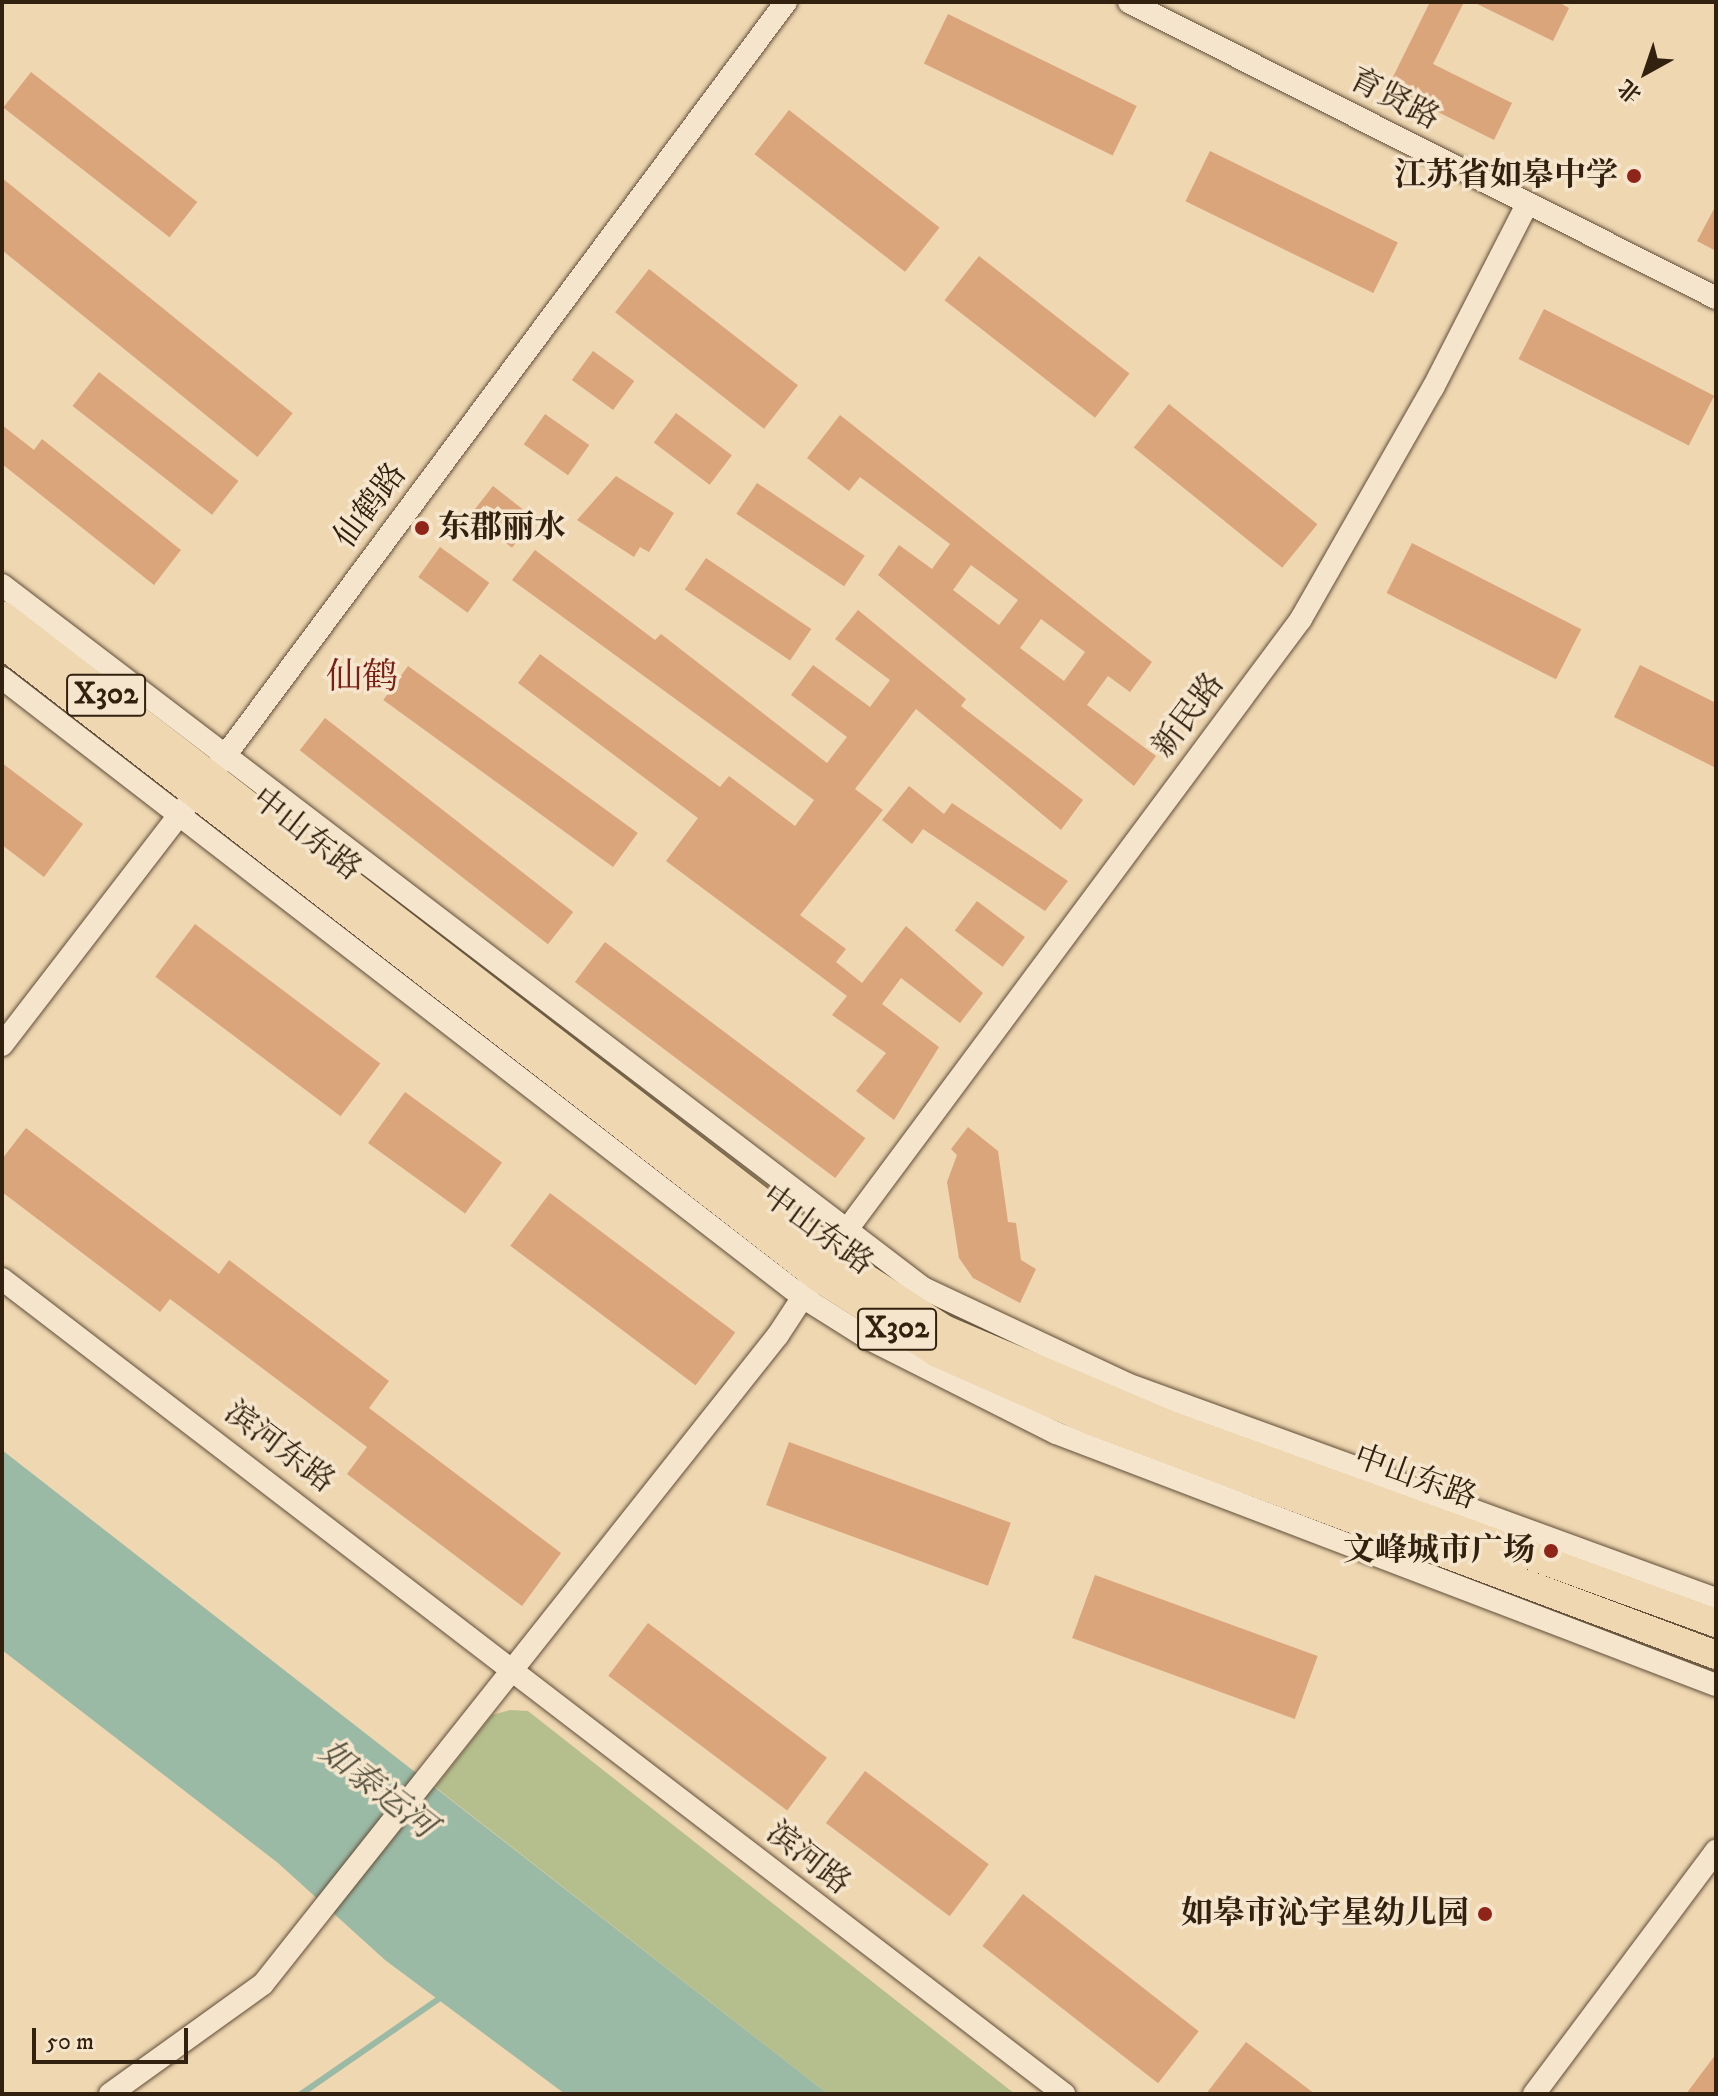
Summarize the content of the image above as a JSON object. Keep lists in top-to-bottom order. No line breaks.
{"streets":{"main road":["X302","中山东路"],"street":["育贤路","仙鹤路","新民路","滨河东路","滨河路"]},"crossings":[["育贤路","新民路"],["仙鹤路","中山东路"],["新民路","中山东路"],["新民路","滨河东路"],["新民路","滨河路"],["滨河东路","滨河路"]],"districts":["仙鹤"],"water":["如泰运河"],"places":["江苏省如皋中学","东郡丽水","文峰城市广场","如皋市沁宇星幼儿园"],"scale_bar":"50 m","north":"bottom left"}
